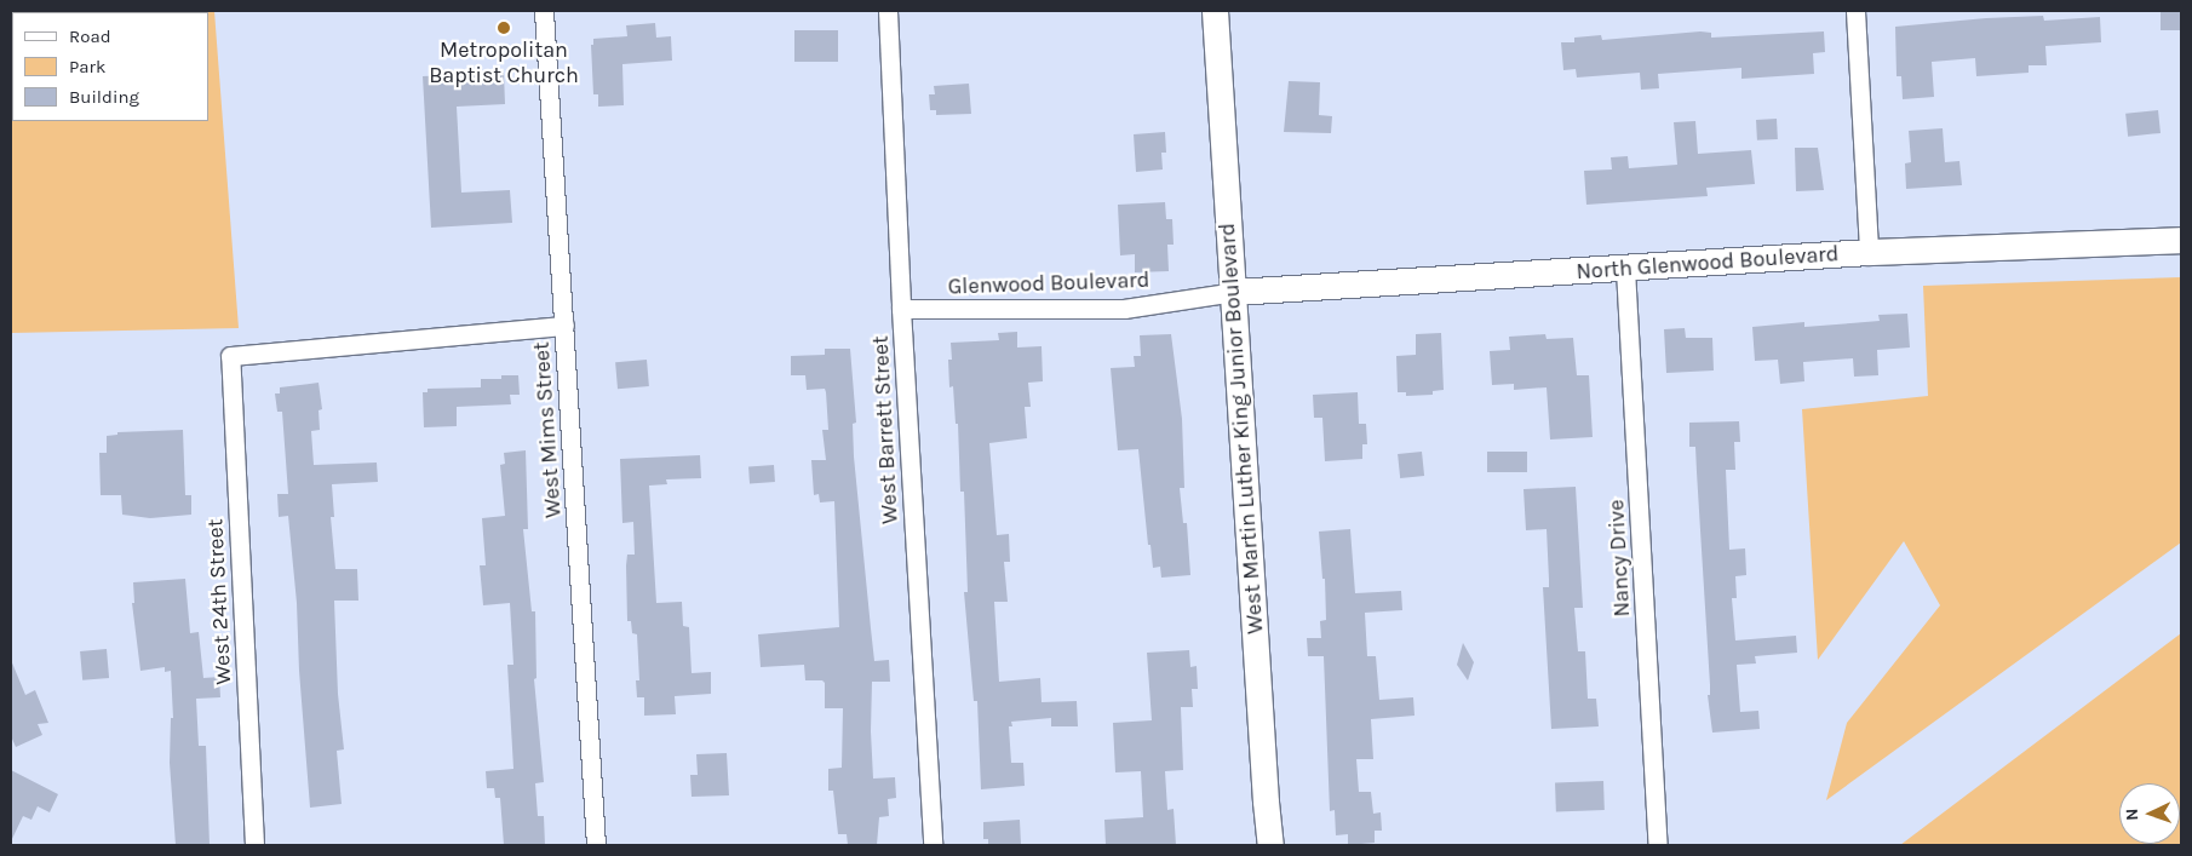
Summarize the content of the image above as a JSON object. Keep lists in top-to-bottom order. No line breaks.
{"streets":{"street":["North Glenwood Boulevard","Glenwood Boulevard","West Martin Luther King Junior Boulevard","West Mims Street","West Barrett Street","Nancy Drive","West 24th Street"]},"crossings":[["North Glenwood Boulevard","Glenwood Boulevard"],["North Glenwood Boulevard","West Martin Luther King Junior Boulevard"],["North Glenwood Boulevard","Nancy Drive"],["Glenwood Boulevard","West Martin Luther King Junior Boulevard"],["Glenwood Boulevard","West Barrett Street"],["West Mims Street","West 24th Street"]],"places":["Metropolitan Baptist Church"],"legend":["Road","Park","Building"],"north":"left"}
